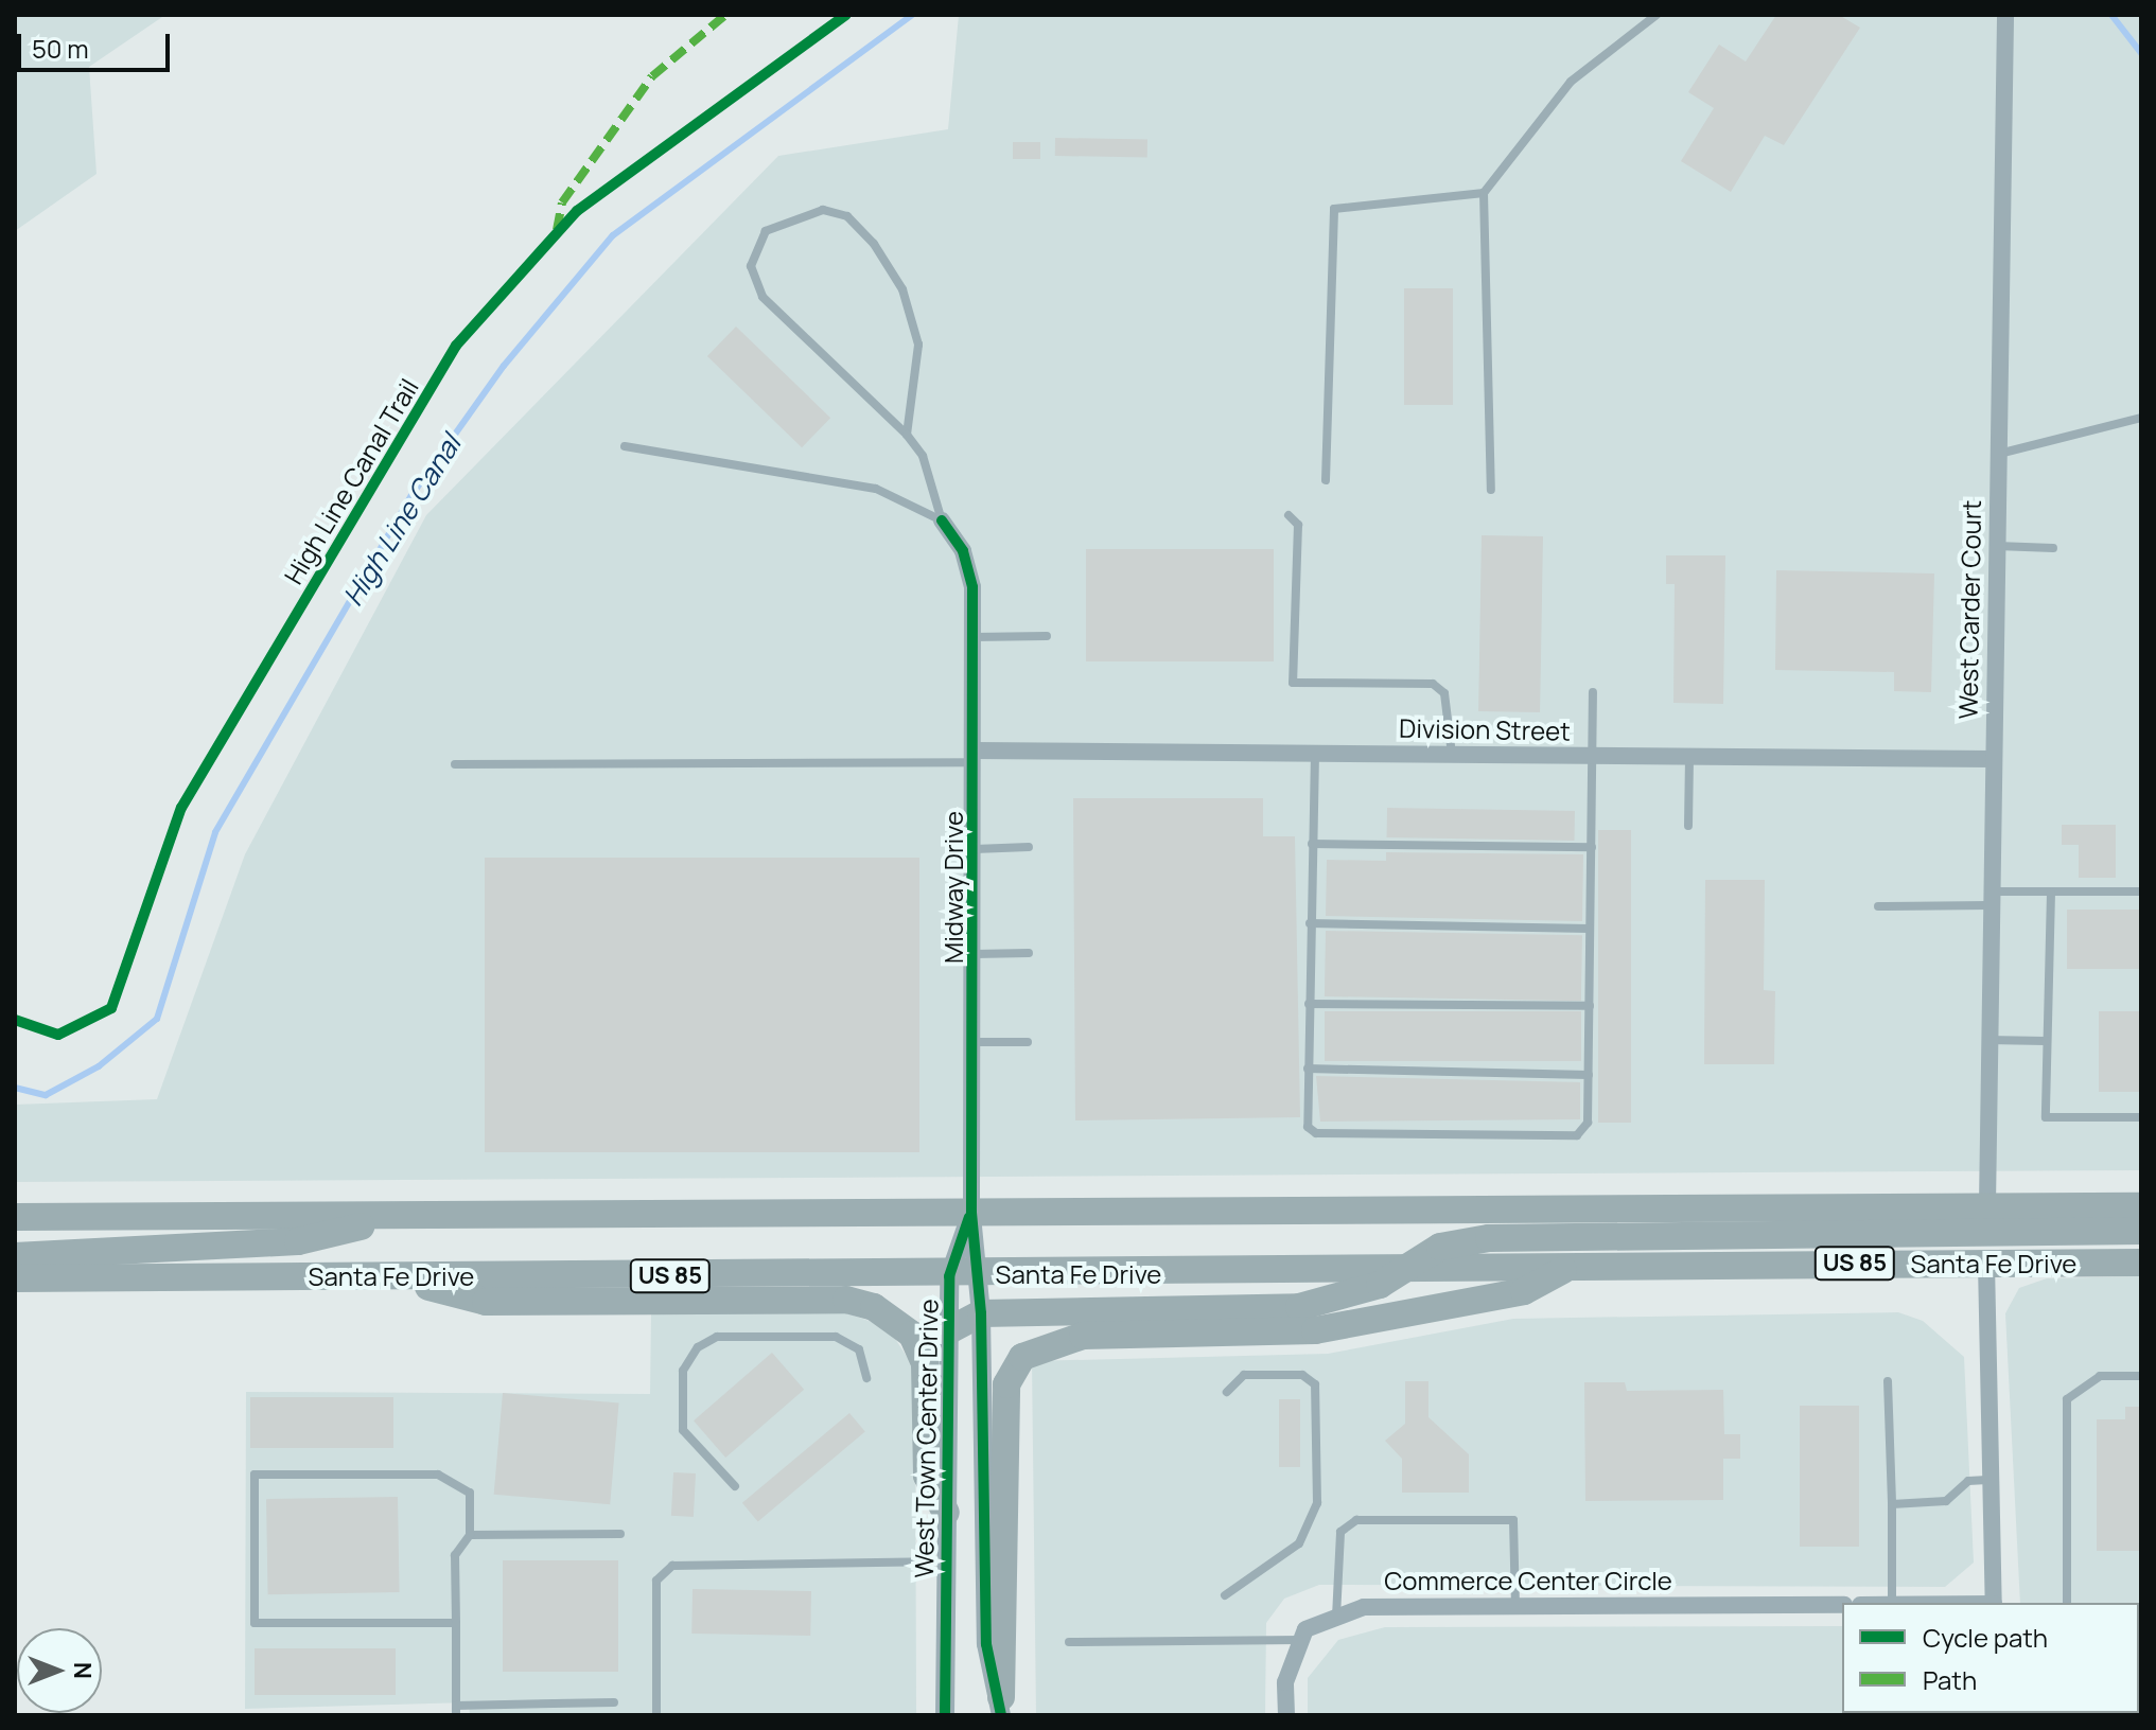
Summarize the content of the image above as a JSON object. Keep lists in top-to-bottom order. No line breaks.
{"streets":{"highway":["US 85","Santa Fe Drive"],"street":["West Carder Court","Division Street","Midway Drive","West Town Center Drive","Commerce Center Circle"],"cycle path":["High Line Canal Trail"]},"crossings":[["West Carder Court","Division Street"],["Division Street","Midway Drive"],["Midway Drive","West Town Center Drive"],["Santa Fe Drive","West Town Center Drive"]],"water":["High Line Canal"],"legend":["Cycle path","Path"],"scale_bar":"50 m","north":"right"}
